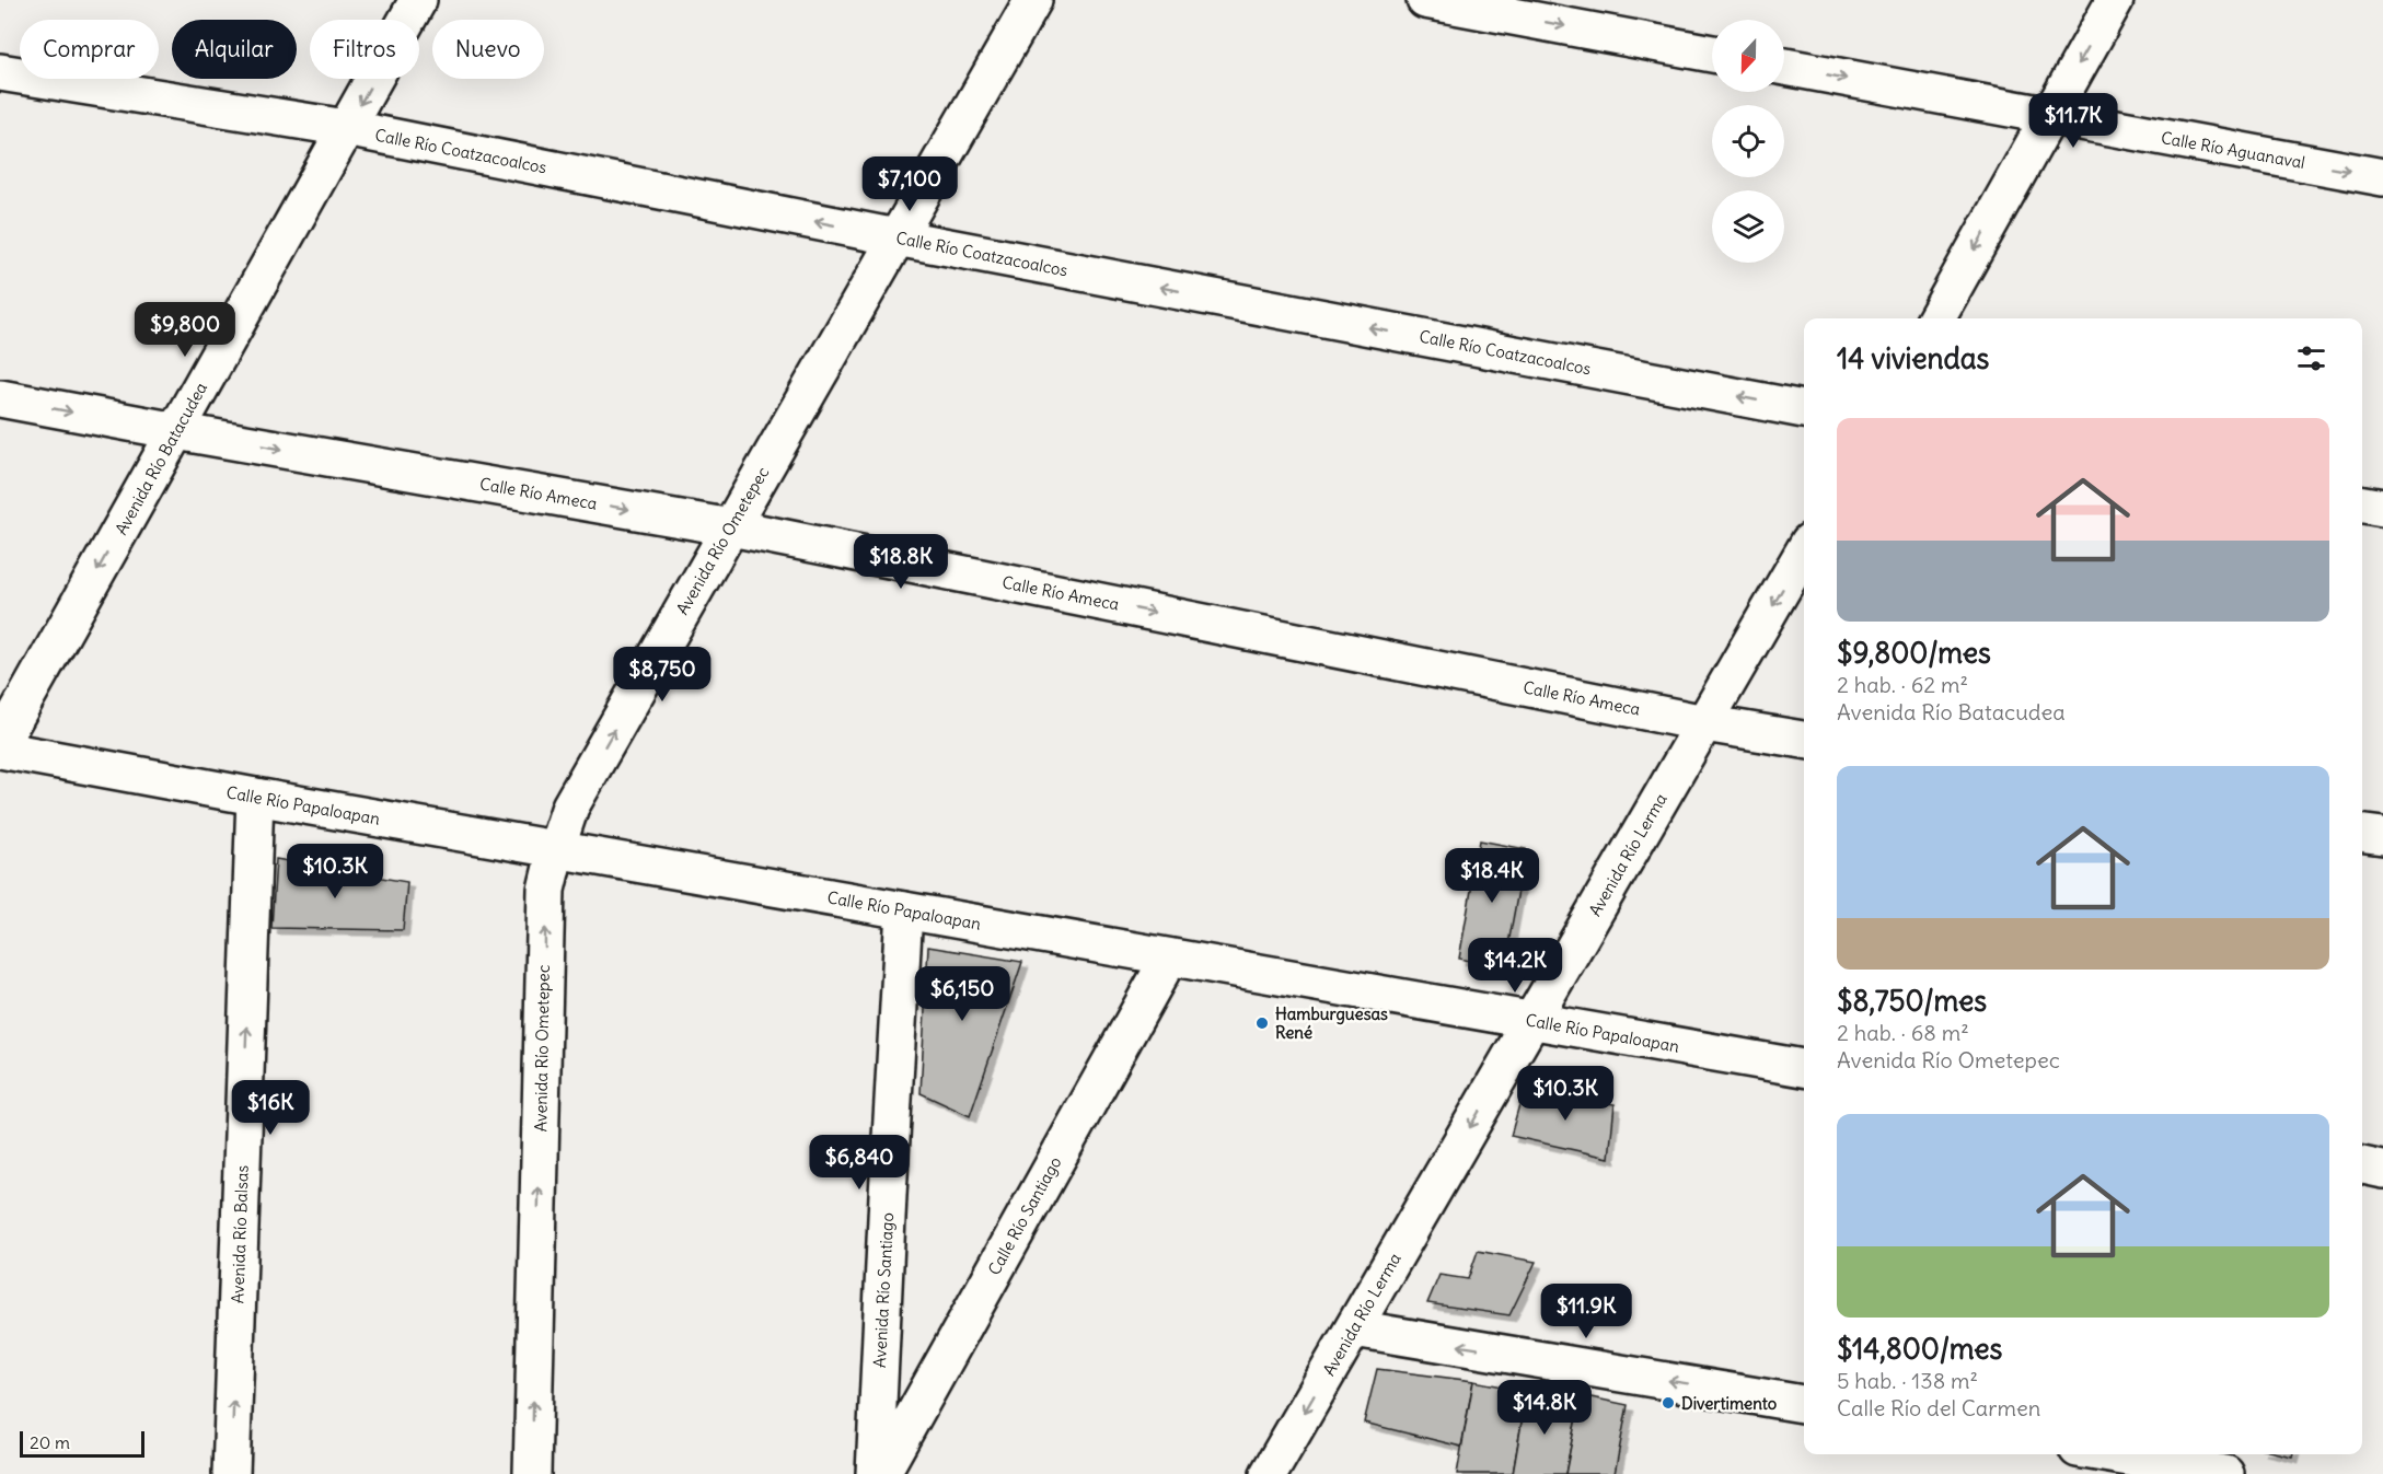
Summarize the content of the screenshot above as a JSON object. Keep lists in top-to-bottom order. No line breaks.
{"streets":{"street":["Calle Río Aguanaval","Calle Río Coatzacoalcos","Avenida Río Batacudea","Calle Río Ameca","Avenida Río Ometepec","Calle Río Papaloapan","Avenida Río Lerma","Calle Río Santiago","Avenida Río Balsas","Avenida Río Santiago"]},"crossings":[["Calle Río Coatzacoalcos","Avenida Río Batacudea"],["Calle Río Coatzacoalcos","Avenida Río Ometepec"],["Avenida Río Batacudea","Calle Río Ameca"],["Avenida Río Batacudea","Calle Río Papaloapan"],["Calle Río Ameca","Avenida Río Ometepec"],["Calle Río Ameca","Avenida Río Lerma"],["Avenida Río Ometepec","Calle Río Papaloapan"],["Calle Río Papaloapan","Avenida Río Lerma"],["Calle Río Papaloapan","Calle Río Santiago"],["Calle Río Papaloapan","Avenida Río Balsas"],["Calle Río Papaloapan","Avenida Río Santiago"]],"one_way":["Calle Río Aguanaval","Calle Río Coatzacoalcos","Avenida Río Batacudea","Calle Río Ameca","Avenida Río Ometepec","Avenida Río Lerma","Avenida Río Balsas"],"places":["Hamburguesas René","Divertimento"],"scale_bar":"20 m","north":"bottom","page":{"chip":["Comprar","Alquilar","Filtros","Nuevo"],"price":["$11.7K","$7,100","$9,800","$18.8K","$8,750","$10.3K","$18.4K","$14.2K","$6,150","$10.3K","$16K","$6,840","$11.9K","$14.8K"],"heading":"14 viviendas","list":[{"name":"$9,800/mes","note":"2 hab. · 62 m² · Avenida Río Batacudea"},{"name":"$8,750/mes","note":"2 hab. · 68 m² · Avenida Río Ometepec"},{"name":"$14,800/mes","note":"5 hab. · 138 m² · Calle Río del Carmen"}],"scale":"20 m"}}
